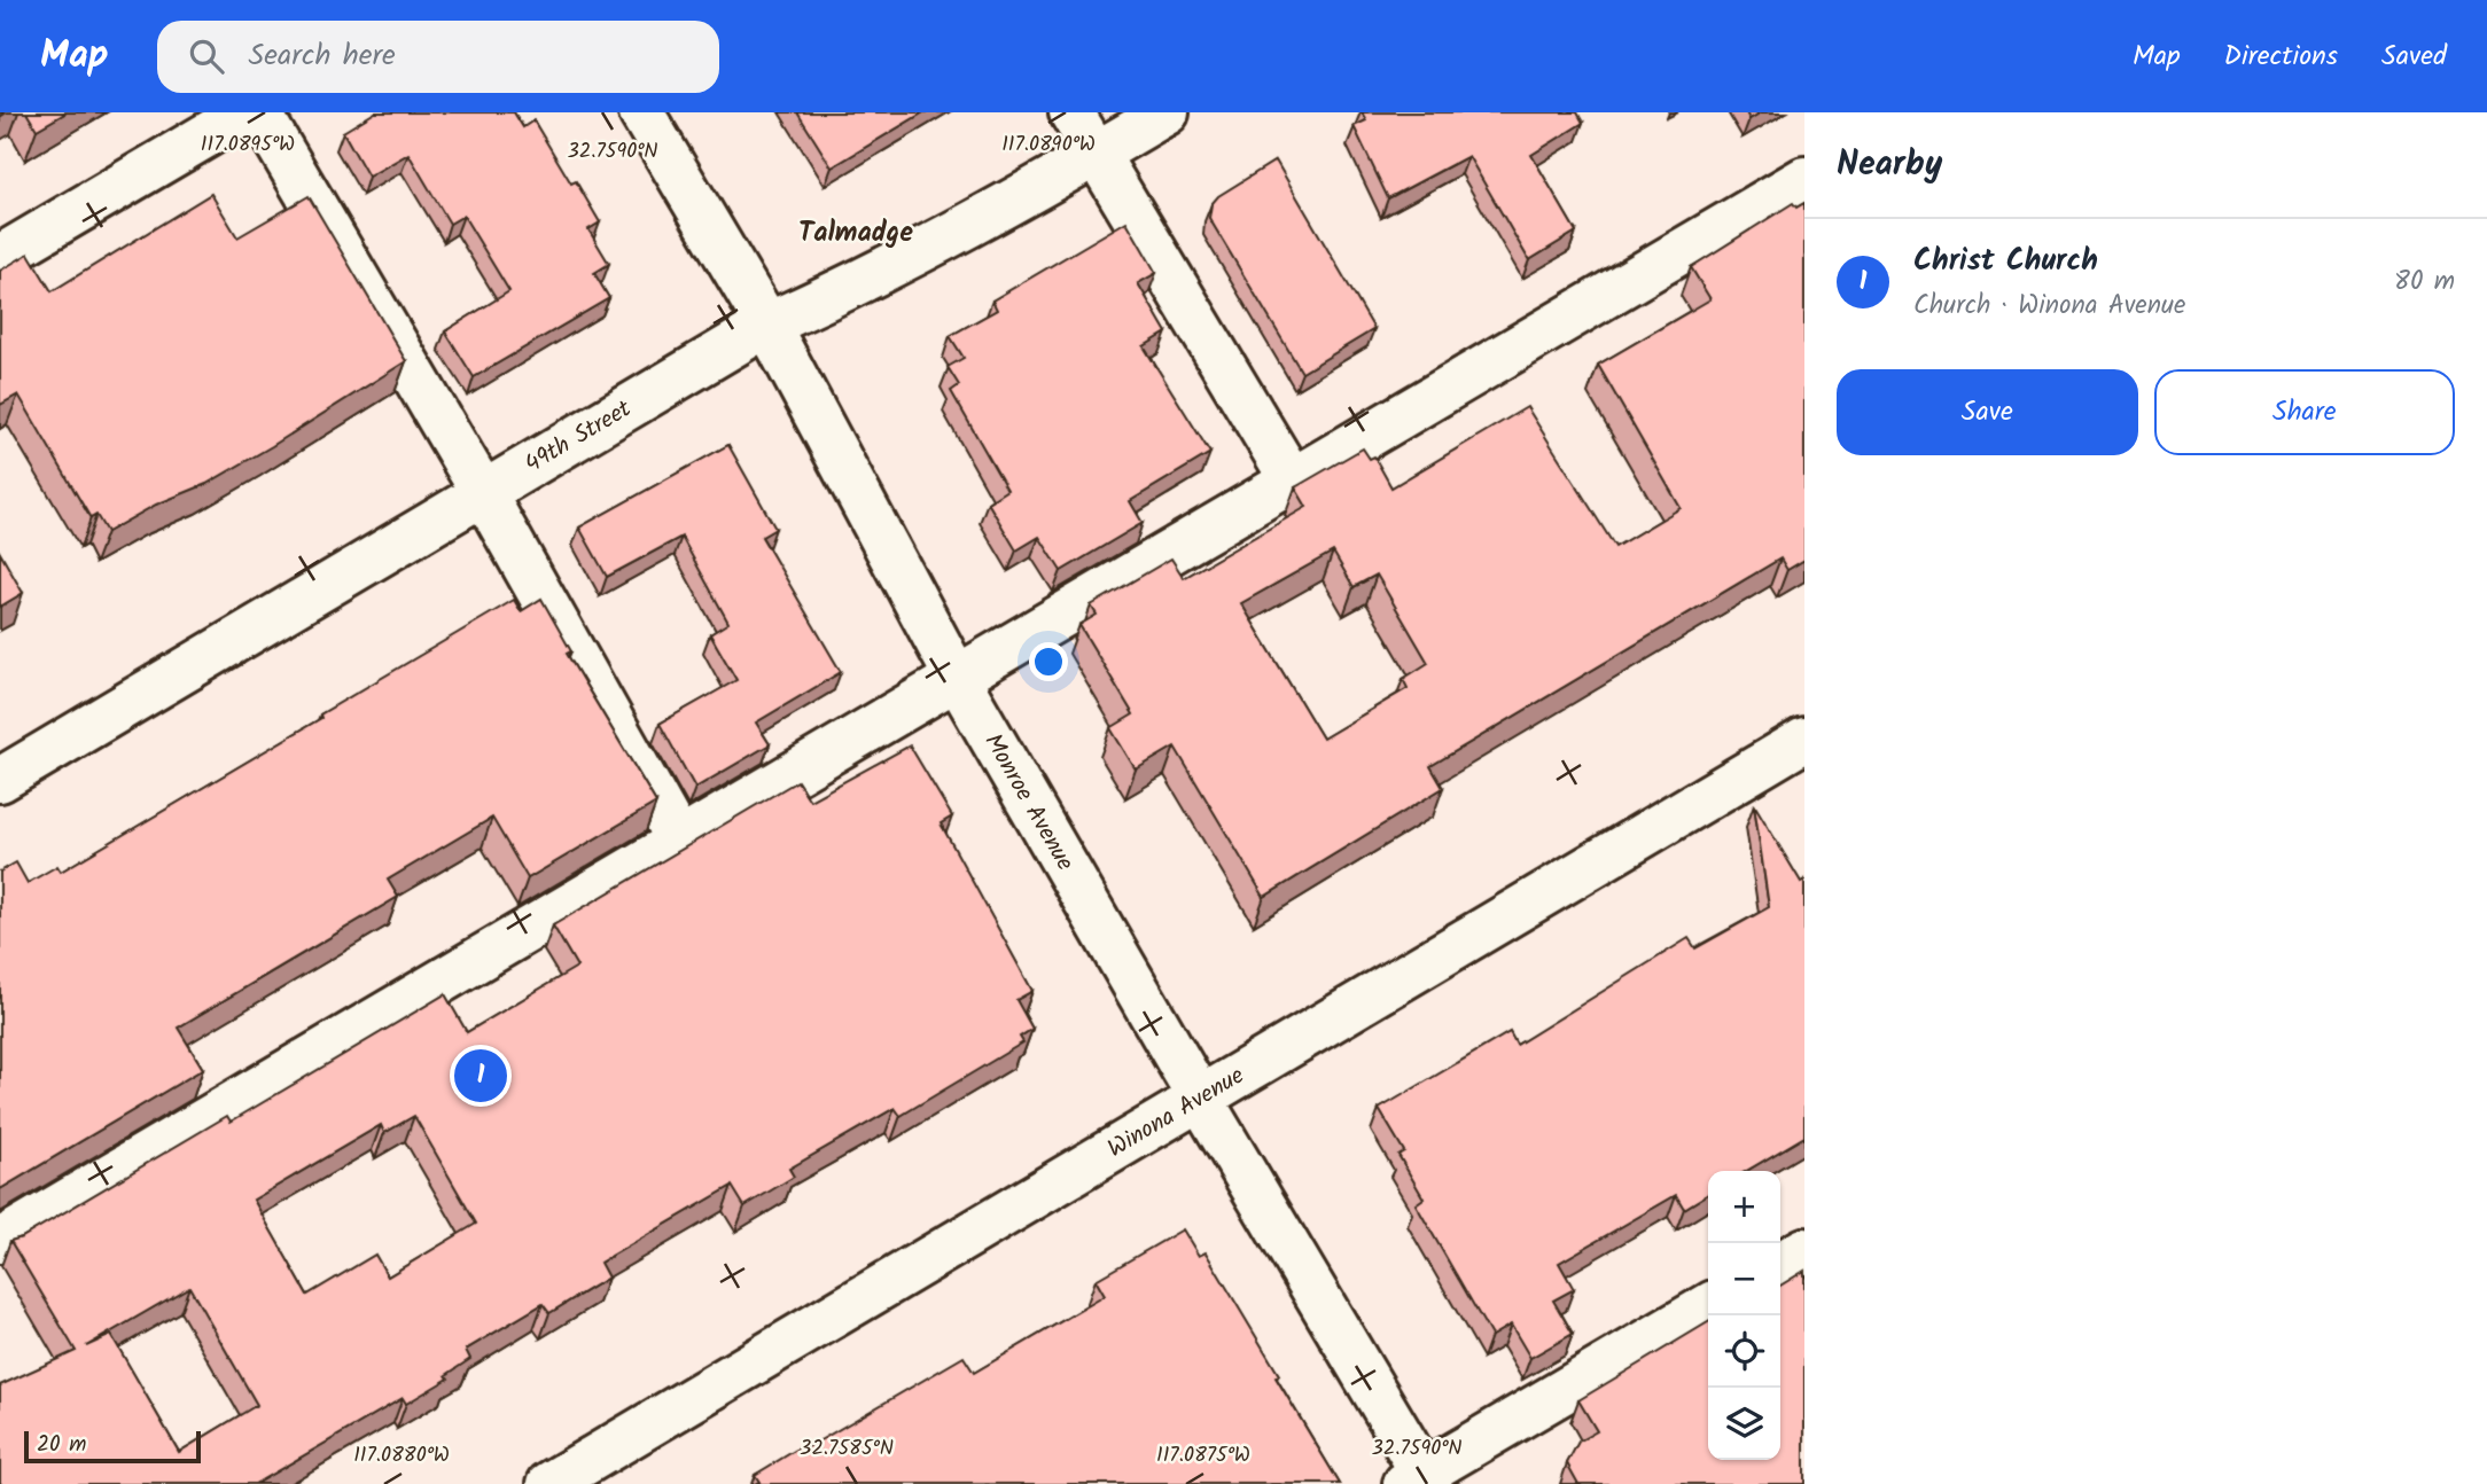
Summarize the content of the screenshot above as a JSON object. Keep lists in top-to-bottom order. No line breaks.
{"streets":{"street":["49th Street","Monroe Avenue","Winona Avenue"]},"crossings":[["49th Street","Monroe Avenue"],["Monroe Avenue","Winona Avenue"]],"districts":["Talmadge"],"scale_bar":"20 m","page":{"header":"Map","search":"Search here","nav":["Map","Directions","Saved"],"heading":"Nearby","list":[{"mark":"1","name":"Christ Church","note":"Church · Winona Avenue","value":"80 m"}],"buttons":["Save","Share"],"pins":"1","map_buttons":["+","−"],"scale":"20 m"},"coordinates":["117.0895°W","117.0890°W","32.7590°N","32.7585°N","117.0880°W","117.0875°W"]}
